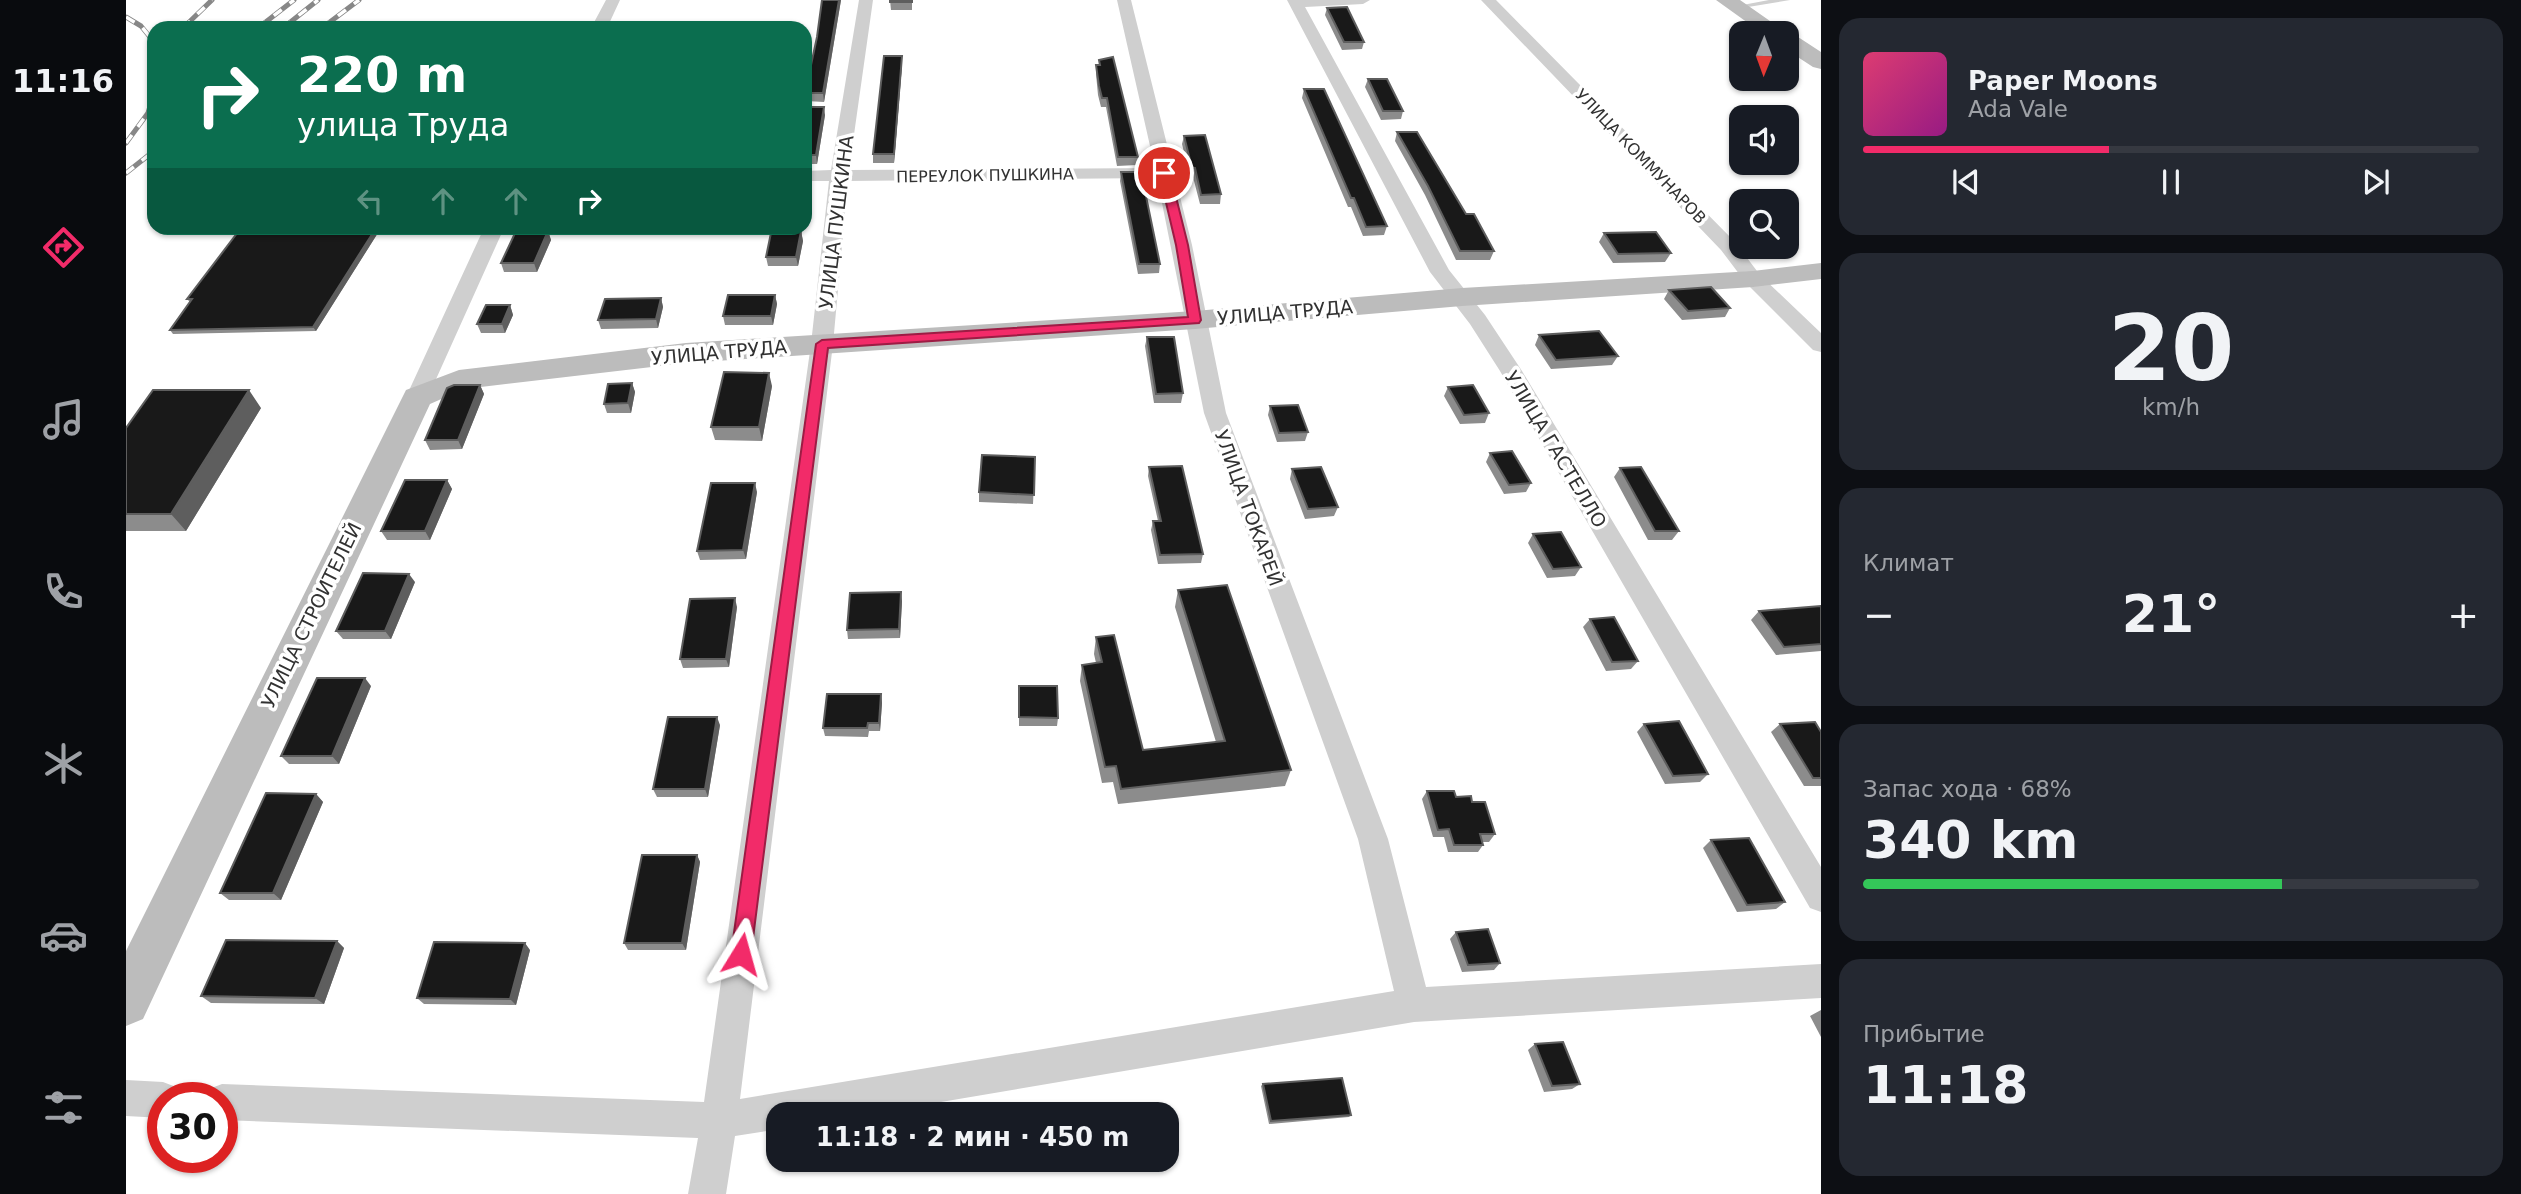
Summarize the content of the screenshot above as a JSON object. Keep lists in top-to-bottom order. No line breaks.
{"streets":{"street":["УЛИЦА КОММУНАРОВ","ПЕРЕУЛОК ПУШКИНА","УЛИЦА ПУШКИНА","УЛИЦА ТРУДА","УЛИЦА ГАСТЕЛЛО","УЛИЦА ТОКАРЕЙ","УЛИЦА СТРОИТЕЛЕЙ"]},"crossings":[["УЛИЦА КОММУНАРОВ","УЛИЦА ТРУДА"],["ПЕРЕУЛОК ПУШКИНА","УЛИЦА ПУШКИНА"],["ПЕРЕУЛОК ПУШКИНА","УЛИЦА ТОКАРЕЙ"],["УЛИЦА ПУШКИНА","УЛИЦА ТРУДА"],["УЛИЦА ТРУДА","УЛИЦА ГАСТЕЛЛО"],["УЛИЦА ТРУДА","УЛИЦА ТОКАРЕЙ"],["УЛИЦА ТРУДА","УЛИЦА СТРОИТЕЛЕЙ"]],"north":"bottom","page":{"tabs":"11:16","turn":["220 m","улица Труда"],"song":["Paper Moons","Ada Vale"],"tile":[["20","km/h"],"Климат",["Запас хода · 68%","340 km"],["Прибытие","11:18"]],"heat":["−","21°","+"],"limit":"30","trip":"11:18 · 2 мин · 450 m"}}
